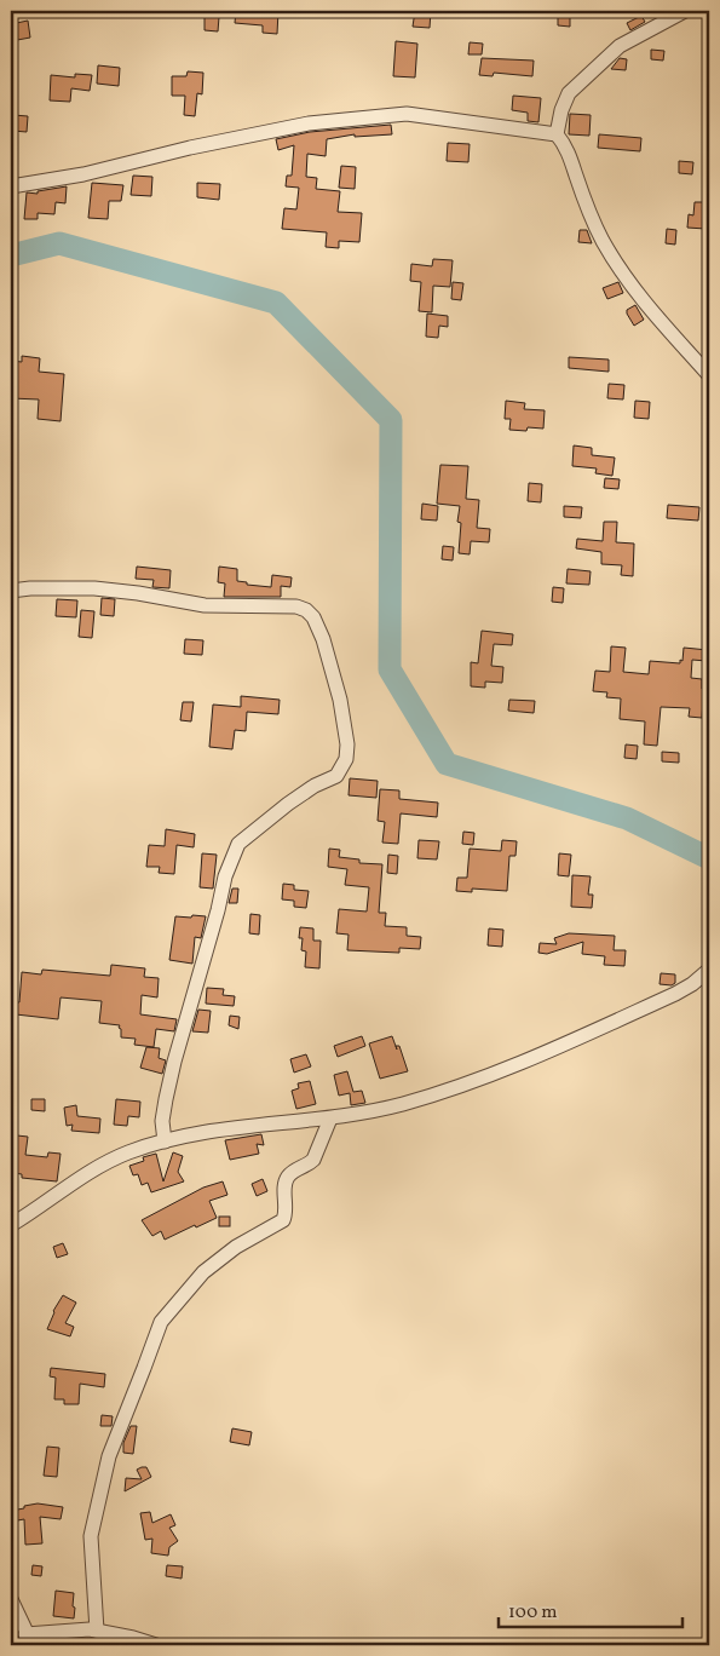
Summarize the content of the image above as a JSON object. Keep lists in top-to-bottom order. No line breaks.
{"scale_bar":"100 m"}
